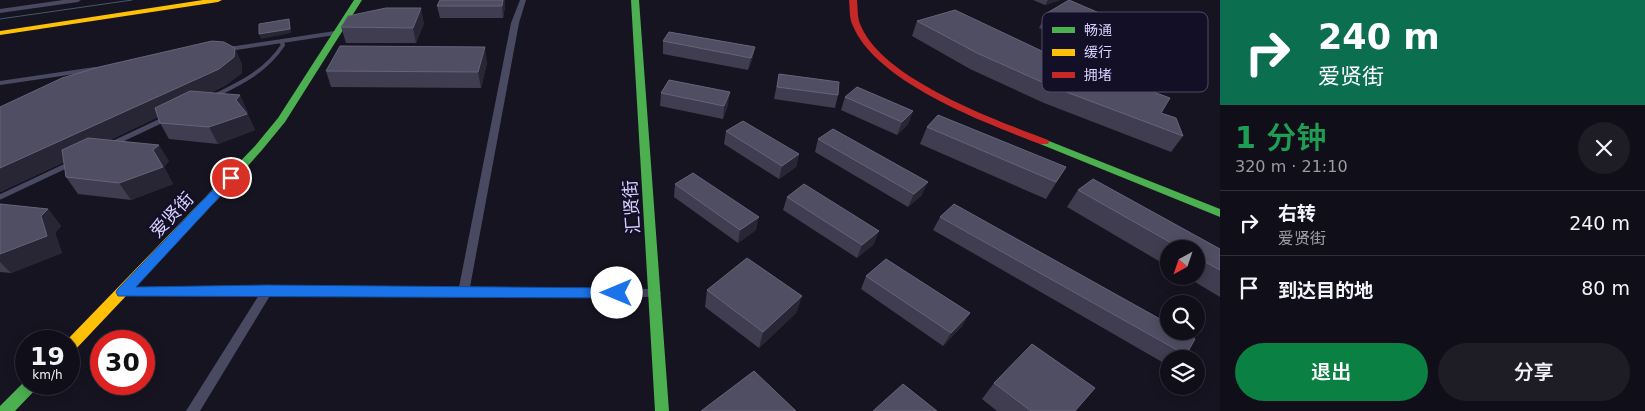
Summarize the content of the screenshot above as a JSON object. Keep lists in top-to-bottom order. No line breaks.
{"streets":{"main road":["汇贤街","爱贤街"]},"legend":["畅通","缓行","拥堵"],"north":"bottom left","page":{"turn":["240 m","爱贤街"],"heading":["1 分钟","320 m · 21:10"],"list":[{"name":"右转","note":"爱贤街","value":"240 m"},{"name":"到达目的地","value":"80 m"}],"speed":"19 km/h","limit":"30","buttons":["退出","分享"]}}
